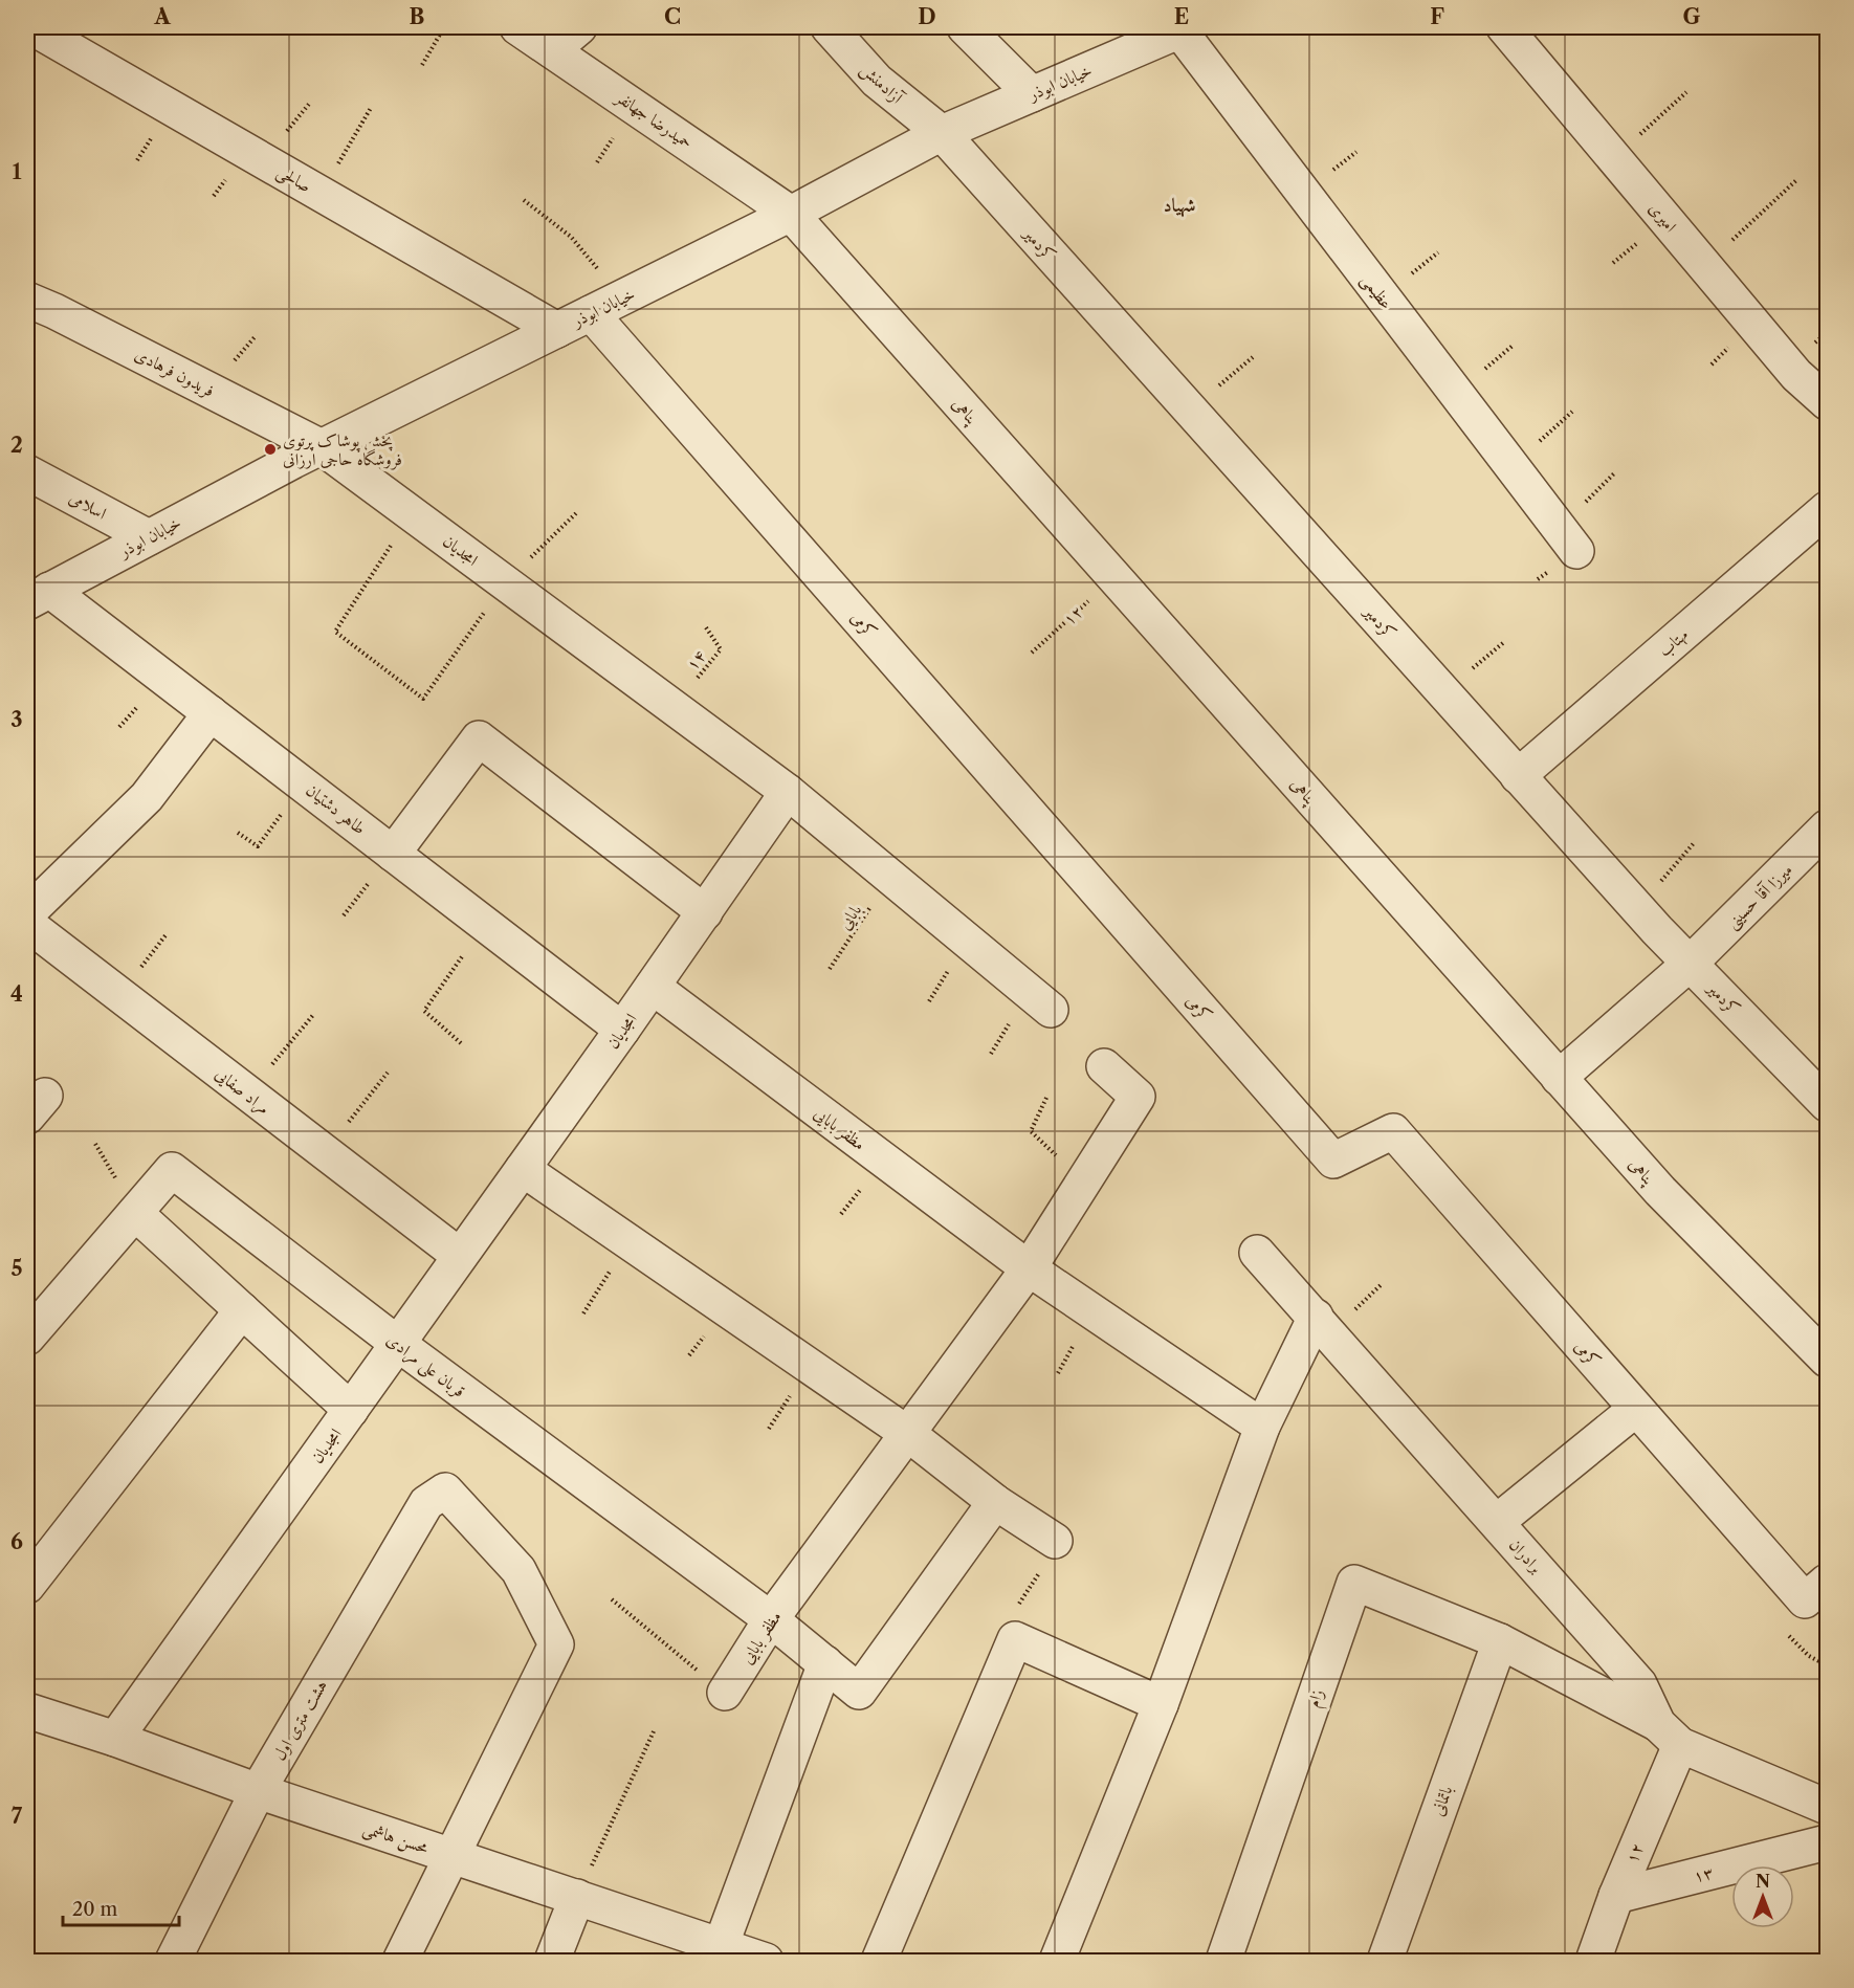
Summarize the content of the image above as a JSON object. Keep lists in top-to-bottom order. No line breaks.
{"streets":{"street":["خیابان ابوذر","آزادمنش","حمیدرضا جهانفر","صالحی","امیری","کردمیر","عظیمی","فریدون فرهادی","پناهی","اسلامی","امجدیان","۱۲","کرمی","مهتاب","طاهر دشتیان","میرزا آقا حسینی","مراد صفایی","مظفر بابایی","قربان علی مرادی","برادران","زام","هشت متری اول","باتمانی","محسن هاشمی","۱۳"],"path":["۱۴","بابایی"]},"crossings":[["خیابان ابوذر","آزادمنش"],["خیابان ابوذر","حمیدرضا جهانفر"],["خیابان ابوذر","صالحی"],["خیابان ابوذر","کردمیر"],["خیابان ابوذر","عظیمی"],["خیابان ابوذر","فریدون فرهادی"],["خیابان ابوذر","پناهی"],["خیابان ابوذر","اسلامی"],["خیابان ابوذر","امجدیان"],["خیابان ابوذر","کرمی"],["خیابان ابوذر","طاهر دشتیان"],["آزادمنش","کردمیر"],["حمیدرضا جهانفر","پناهی"],["کردمیر","مهتاب"],["کردمیر","میرزا آقا حسینی"],["فریدون فرهادی","امجدیان"],["پناهی","۱۲"],["پناهی","میرزا آقا حسینی"],["امجدیان","۱۴"],["امجدیان","طاهر دشتیان"],["امجدیان","مراد صفایی"],["امجدیان","مظفر بابایی"],["امجدیان","قربان علی مرادی"],["امجدیان","محسن هاشمی"],["۱۲","برادران"],["۱۲","۱۳"],["مظفر بابایی","قربان علی مرادی"],["زام","باتمانی"],["هشت متری اول","محسن هاشمی"]],"districts":["شهیاد"],"places":["پخش پوشاک پرتوی فروشگاه حاجی ارزانی"],"scale_bar":"20 m","north":"top","grid":{"columns":["A","B","C","D","E","F","G"],"rows":["1","2","3","4","5","6","7"]}}
